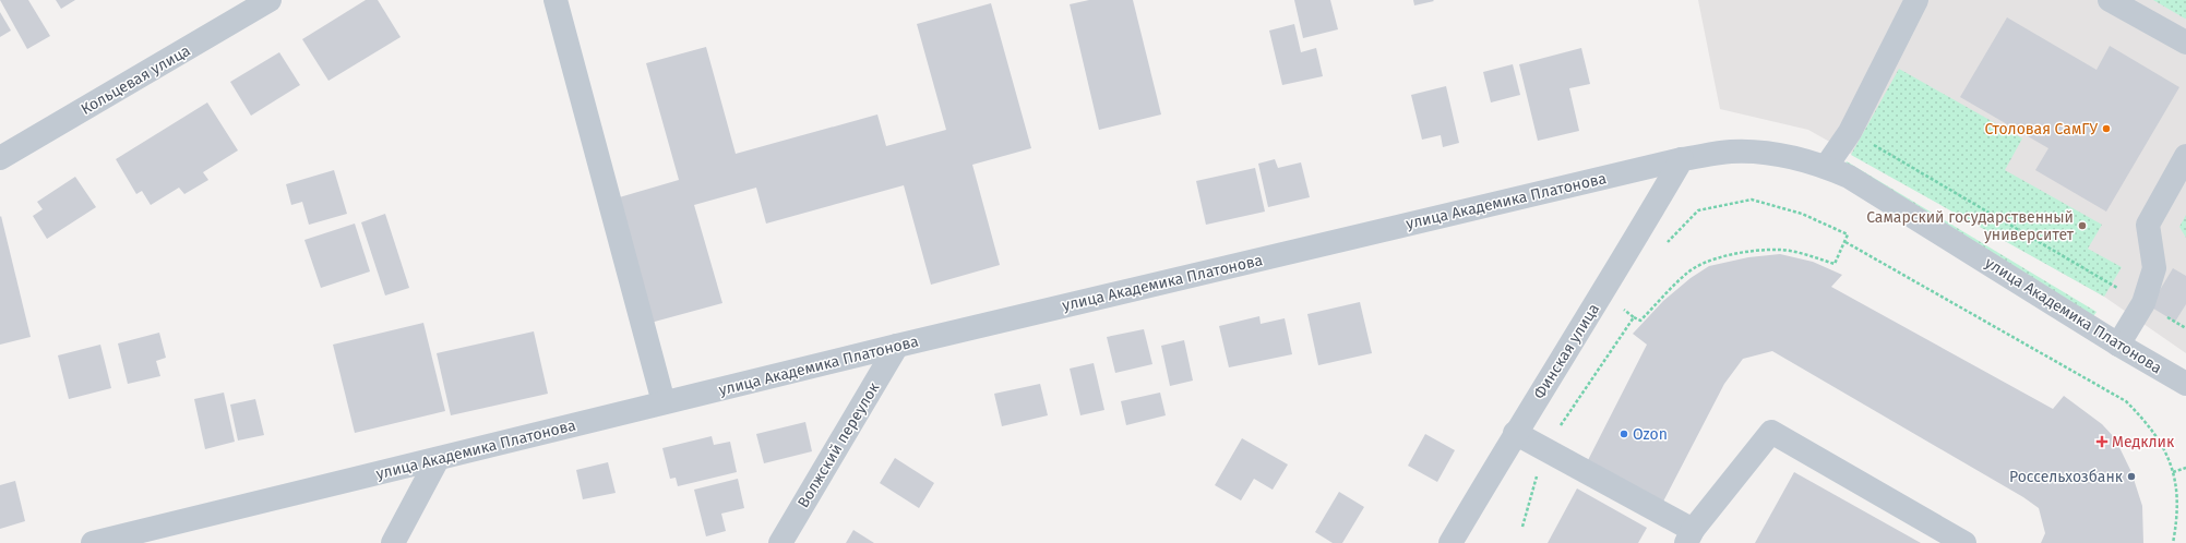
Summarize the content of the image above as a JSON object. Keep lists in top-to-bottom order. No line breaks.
{"streets":{"street":["Кольцевая улица","улица Академика Платонова","Финская улица","Волжский переулок"]},"crossings":[["улица Академика Платонова","Финская улица"],["улица Академика Платонова","Волжский переулок"]],"places":{"other":["Столовая СамГУ","Самарский государственный университет","Ozon","Россельхозбанк"],"health":["Медклик"]}}
